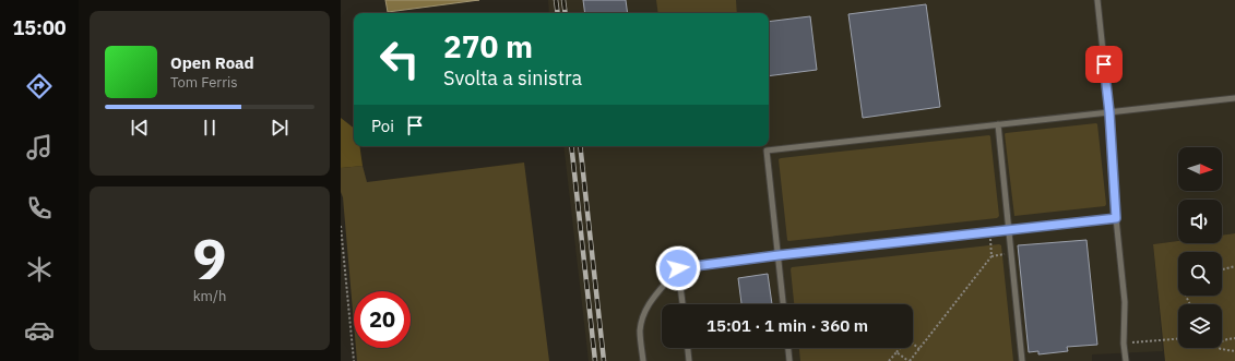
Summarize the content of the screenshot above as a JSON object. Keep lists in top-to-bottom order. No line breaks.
{"north":"right","page":{"tabs":"15:00","turn":["270 m","Svolta a sinistra"],"song":["Open Road","Tom Ferris"],"then":"Poi","tile":["9","km/h"],"limit":"20","trip":"15:01 · 1 min · 360 m"}}
